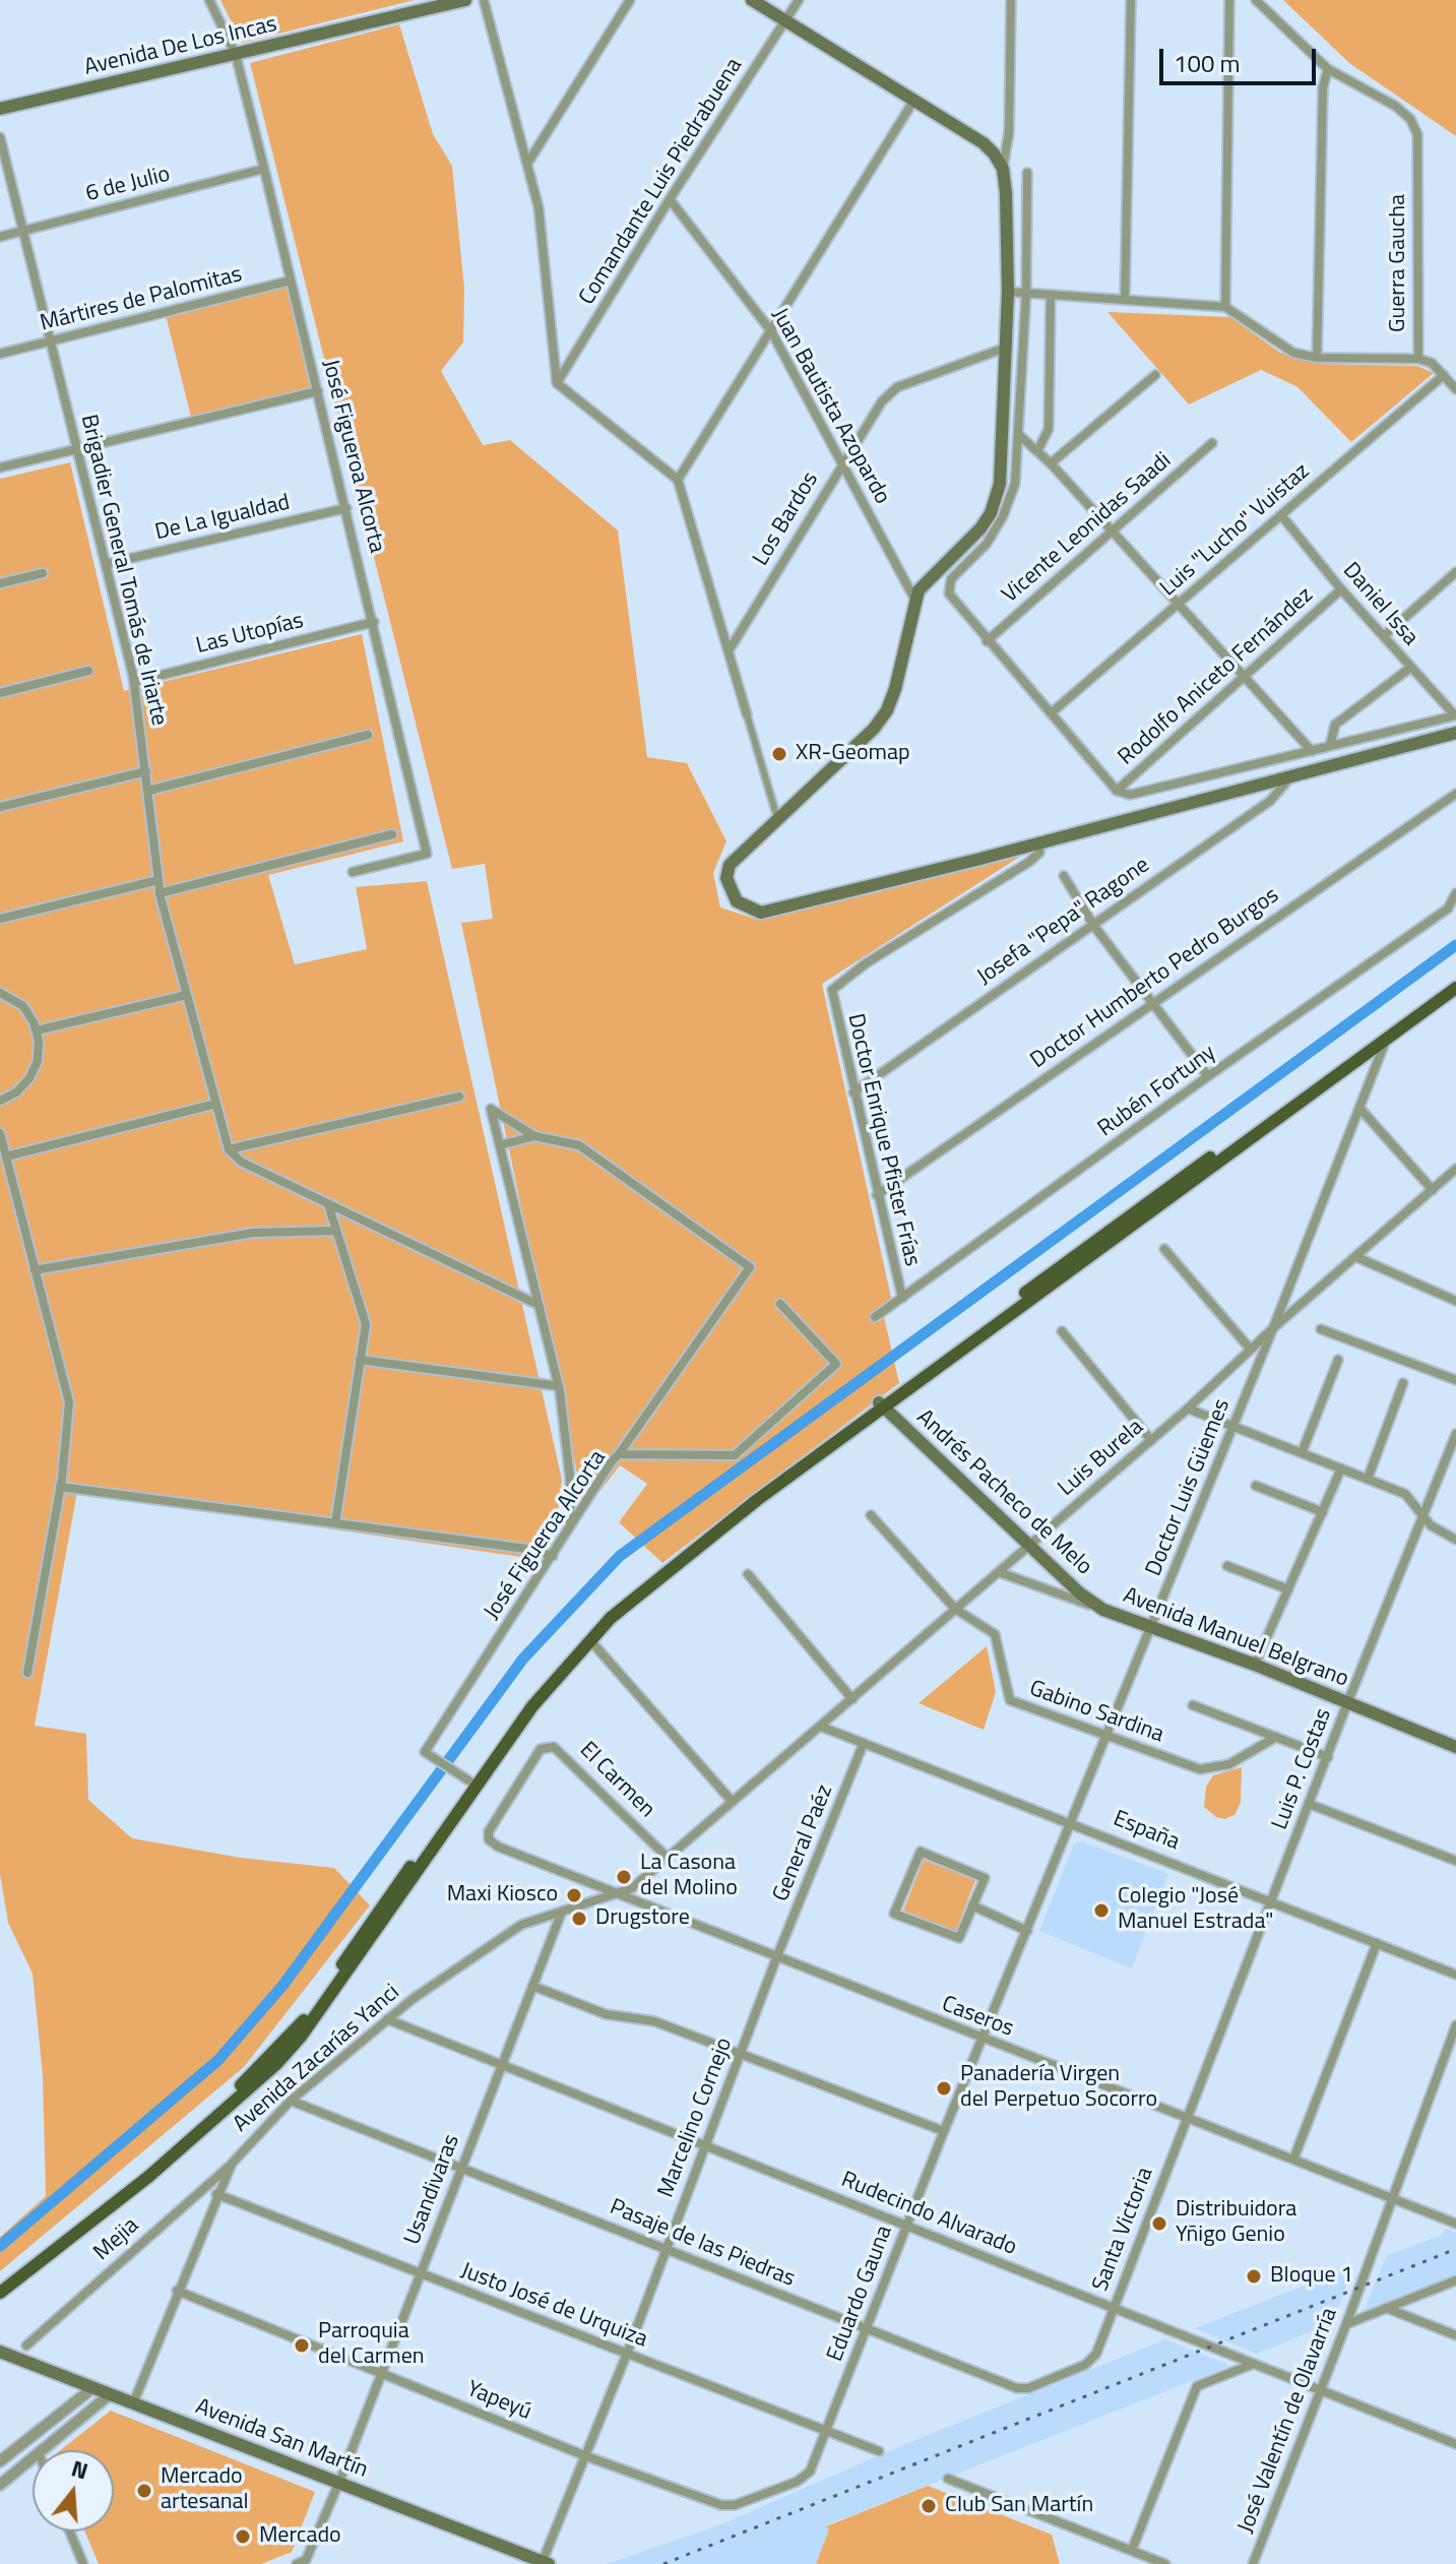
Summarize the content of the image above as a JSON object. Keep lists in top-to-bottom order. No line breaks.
{"streets":{"main road":["Avenida De Los Incas","Andrés Pacheco de Melo","Avenida Manuel Belgrano","Avenida San Martín"],"street":["Comandante Luis Piedrabuena","6 de Julio","Guerra Gaucha","Mártires de Palomitas","Juan Bautista Azopardo","José Figueroa Alcorta","De La Igualdad","Los Bardos","Vicente Leonidas Saadi","Luis \"Lucho\" Vuistaz","Brigadier General Tomás de Iriarte","Daniel Issa","Las Utopías","Rodolfo Aniceto Fernández","Josefa \"Pepa\" Ragone","Doctor Humberto Pedro Burgos","Rubén Fortuny","Doctor Enrique Pfister Frías","Luis Burela","Doctor Luis Güemes","Gabino Sardina","Luis P. Costas","El Carmen","España","General Paéz","Caseros","Avenida Zacarías Yanci","Marcelino Cornejo","Usandivaras","Rudecindo Alvarado","Santa Victoria","Mejia","Pasaje de las Piedras","Eduardo Gauna","Justo José de Urquiza","Yapeyú","José Valentín de Olavarría"]},"crossings":[["Avenida De Los Incas","José Figueroa Alcorta"],["Comandante Luis Piedrabuena","Juan Bautista Azopardo"],["6 de Julio","José Figueroa Alcorta"],["6 de Julio","Brigadier General Tomás de Iriarte"],["Guerra Gaucha","Luis \"Lucho\" Vuistaz"],["Mártires de Palomitas","José Figueroa Alcorta"],["Mártires de Palomitas","Brigadier General Tomás de Iriarte"],["Juan Bautista Azopardo","Los Bardos"],["José Figueroa Alcorta","De La Igualdad"],["José Figueroa Alcorta","Las Utopías"],["De La Igualdad","Brigadier General Tomás de Iriarte"],["Luis \"Lucho\" Vuistaz","Daniel Issa"],["Brigadier General Tomás de Iriarte","Las Utopías"],["Daniel Issa","Rodolfo Aniceto Fernández"],["Josefa \"Pepa\" Ragone","Doctor Enrique Pfister Frías"],["Doctor Humberto Pedro Burgos","Doctor Enrique Pfister Frías"],["Rubén Fortuny","Doctor Enrique Pfister Frías"],["Luis Burela","Doctor Luis Güemes"],["Luis Burela","Andrés Pacheco de Melo"],["Luis Burela","Avenida Manuel Belgrano"],["Luis Burela","Gabino Sardina"],["Luis Burela","El Carmen"],["Luis Burela","España"],["Luis Burela","Caseros"],["Luis Burela","Avenida Zacarías Yanci"],["Doctor Luis Güemes","Avenida Manuel Belgrano"],["Doctor Luis Güemes","Gabino Sardina"],["Doctor Luis Güemes","España"],["Doctor Luis Güemes","Caseros"],["Doctor Luis Güemes","Eduardo Gauna"],["Andrés Pacheco de Melo","Avenida Manuel Belgrano"],["Avenida Manuel Belgrano","Luis P. Costas"],["Gabino Sardina","Luis P. Costas"],["Luis P. Costas","España"],["Luis P. Costas","Caseros"],["Luis P. Costas","Santa Victoria"],["El Carmen","Caseros"],["España","General Paéz"],["General Paéz","Caseros"],["General Paéz","Marcelino Cornejo"],["Caseros","Avenida Zacarías Yanci"],["Caseros","Marcelino Cornejo"],["Caseros","Santa Victoria"],["Caseros","Eduardo Gauna"],["Caseros","José Valentín de Olavarría"],["Avenida Zacarías Yanci","Usandivaras"],["Avenida Zacarías Yanci","Rudecindo Alvarado"],["Avenida Zacarías Yanci","Mejia"],["Avenida Zacarías Yanci","Pasaje de las Piedras"],["Avenida Zacarías Yanci","Justo José de Urquiza"],["Avenida Zacarías Yanci","Yapeyú"],["Avenida Zacarías Yanci","Avenida San Martín"],["Marcelino Cornejo","Rudecindo Alvarado"],["Marcelino Cornejo","Pasaje de las Piedras"],["Marcelino Cornejo","Justo José de Urquiza"],["Marcelino Cornejo","Yapeyú"],["Marcelino Cornejo","Avenida San Martín"],["Usandivaras","Rudecindo Alvarado"],["Usandivaras","Pasaje de las Piedras"],["Usandivaras","Justo José de Urquiza"],["Usandivaras","Yapeyú"],["Usandivaras","Avenida San Martín"],["Rudecindo Alvarado","Santa Victoria"],["Rudecindo Alvarado","Eduardo Gauna"],["Rudecindo Alvarado","José Valentín de Olavarría"],["Santa Victoria","Pasaje de las Piedras"],["Pasaje de las Piedras","Eduardo Gauna"],["Eduardo Gauna","Justo José de Urquiza"],["Eduardo Gauna","Yapeyú"]],"places":["XR-Geomap","La Casona del Molino","Maxi Kiosco","Colegio \"José Manuel Estrada\"","Drugstore","Panadería Virgen del Perpetuo Socorro","Distribuidora Yñigo Genio","Bloque 1","Parroquia del Carmen","Mercado artesanal","Club San Martín","Mercado"],"scale_bar":"100 m","north":"top"}
